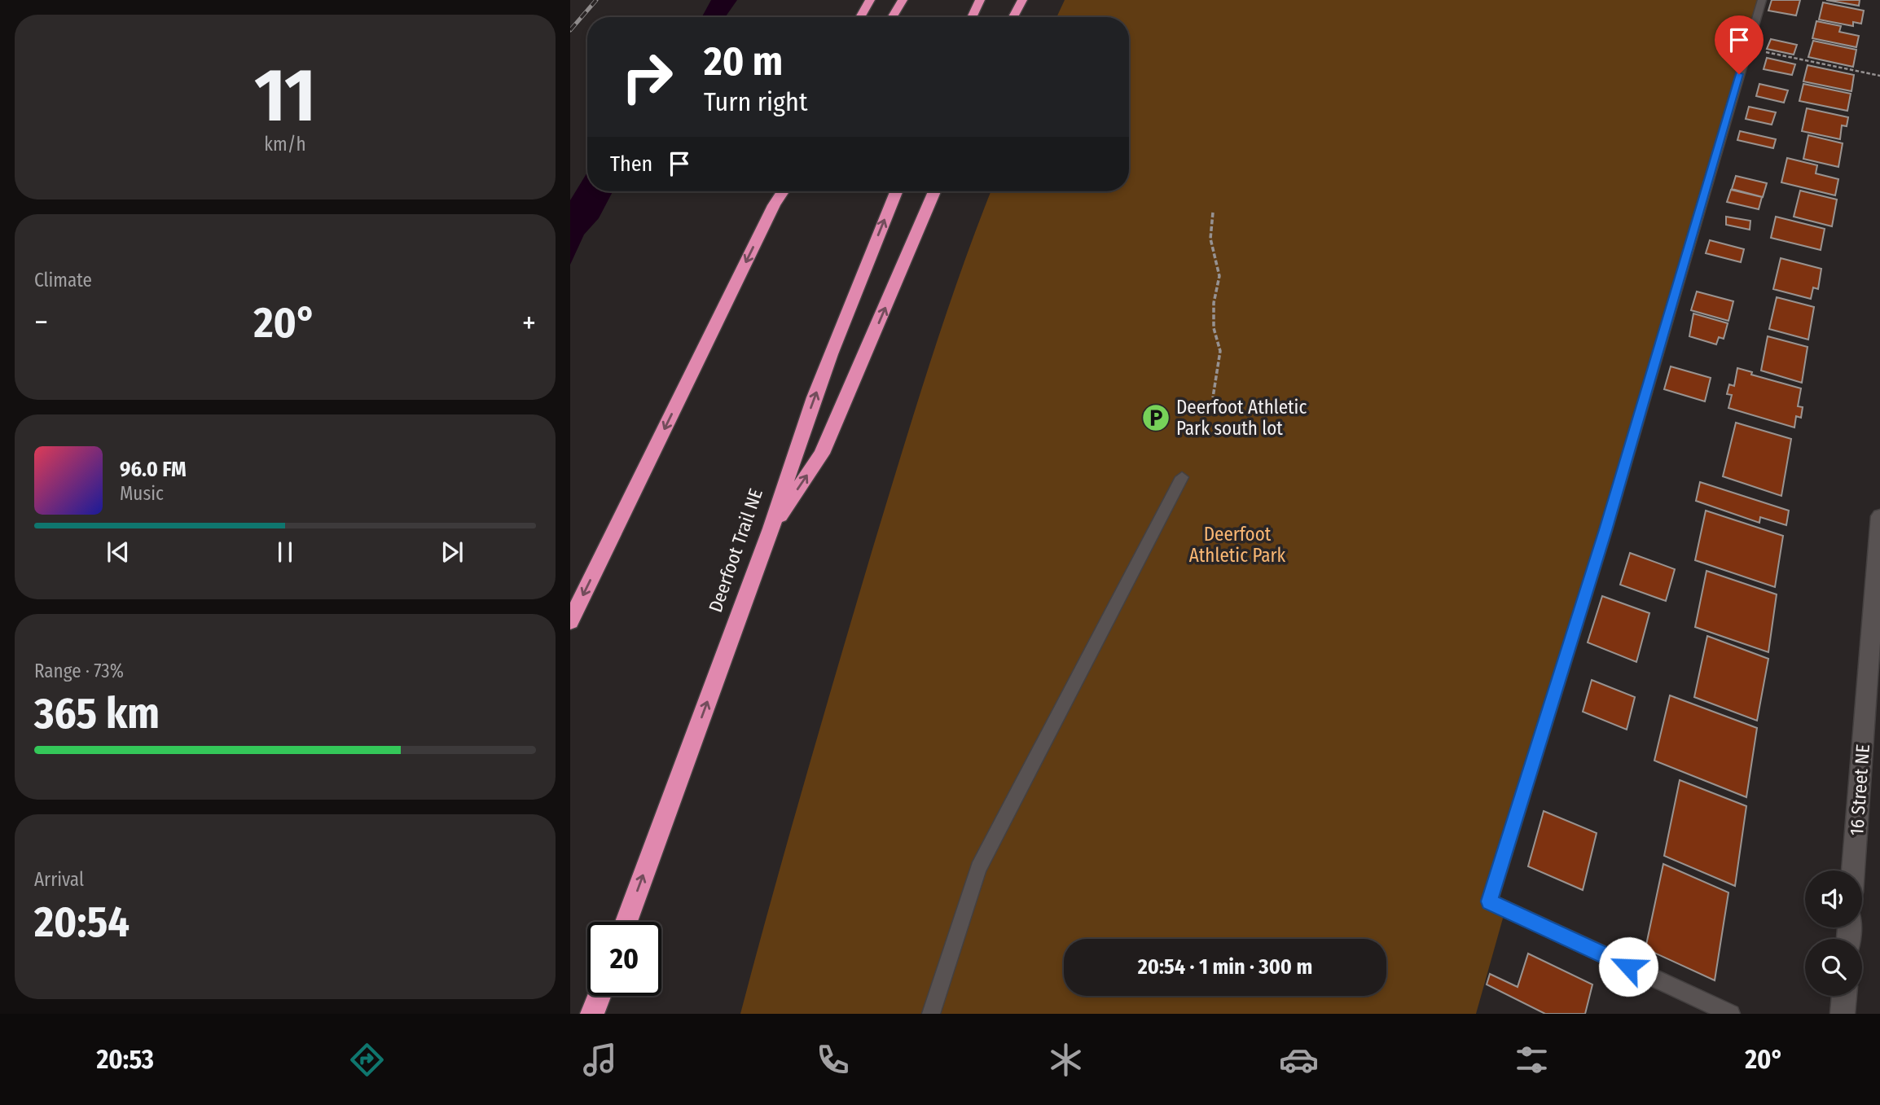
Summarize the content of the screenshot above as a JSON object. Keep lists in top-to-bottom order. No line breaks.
{"streets":{"highway":["Deerfoot Trail NE"],"street":["16 Street NE"]},"parks":["Deerfoot Athletic Park"],"places":{"parking":["Deerfoot Athletic Park south lot"]},"page":{"tile":[["11","km/h"],"Climate",["Range · 73%","365 km"],["Arrival","20:54"]],"turn":["20 m","Turn right"],"then":"Then","heat":["−","20°","+"],"song":["96.0 FM","Music"],"limit":"20","trip":"20:54 · 1 min · 300 m","tabs":["20:53","20°"]}}
